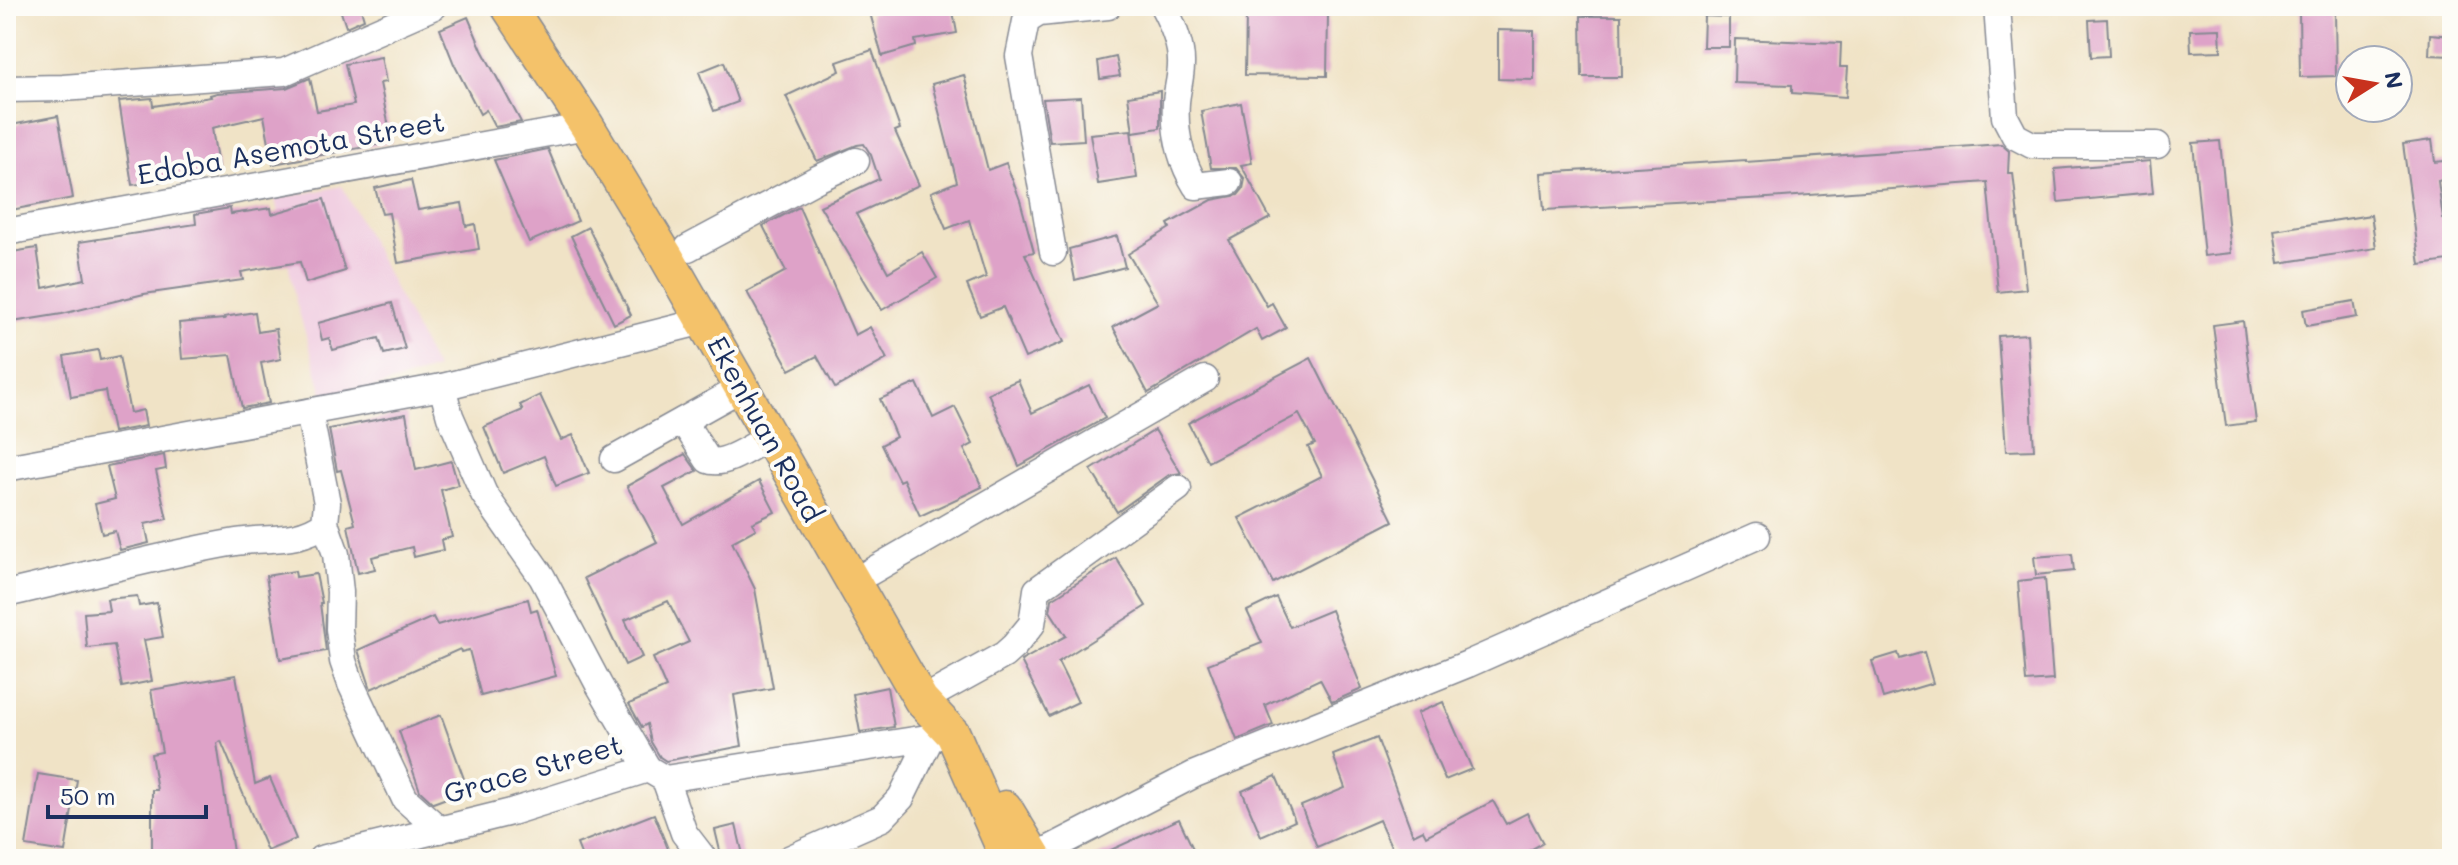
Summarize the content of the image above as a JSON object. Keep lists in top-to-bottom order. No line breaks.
{"streets":{"main road":["Ekenhuan Road"],"street":["Edoba Asemota Street","Grace Street"]},"crossings":[["Edoba Asemota Street","Ekenhuan Road"],["Ekenhuan Road","Grace Street"]],"scale_bar":"50 m","north":"right"}
